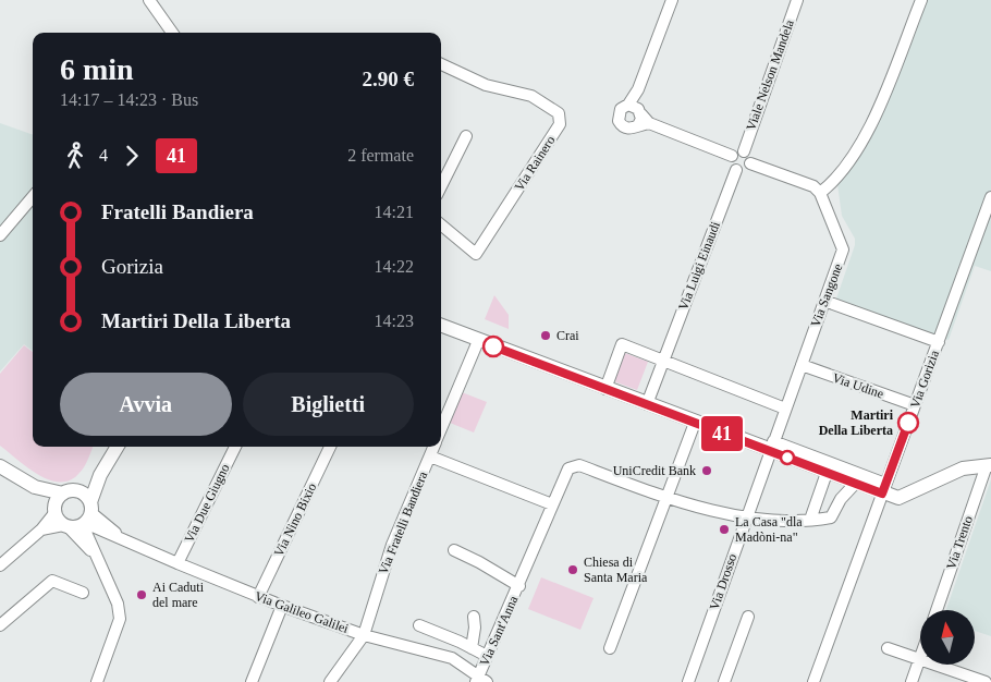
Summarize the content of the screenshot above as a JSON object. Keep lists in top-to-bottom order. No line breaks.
{"streets":{"street":["Viale Nelson Mandela","Via Rainero","Via Luigi Einaudi","Via Sangone","Via Gorizia","Via Udine","Via Due Giugno","Via Nino Bixio","Via Fratelli Bandiera","Via Trento","Via Drosso","Via Galileo Galilei","Via Sant'Anna"]},"crossings":[["Viale Nelson Mandela","Via Luigi Einaudi"],["Via Sangone","Via Udine"],["Via Sangone","Via Drosso"],["Via Gorizia","Via Udine"],["Via Due Giugno","Via Galileo Galilei"],["Via Nino Bixio","Via Galileo Galilei"],["Via Fratelli Bandiera","Via Galileo Galilei"],["Via Galileo Galilei","Via Sant'Anna"]],"places":["Crai","Martiri Della Liberta","UniCredit Bank","La Casa \"dla Madòni-na\"","Chiesa di Santa Maria","Ai Caduti del mare"],"lines":["bus line 41"],"north":"top","page":{"on_map":"41","heading":["6 min","14:17 – 14:23 · Bus","2.90 €"],"legs":["4","41","2 fermate"],"list":[{"name":"Fratelli Bandiera","value":"14:21"},{"name":"Gorizia","value":"14:22"},{"name":"Martiri Della Liberta","value":"14:23"}],"buttons":["Avvia","Biglietti"]}}
